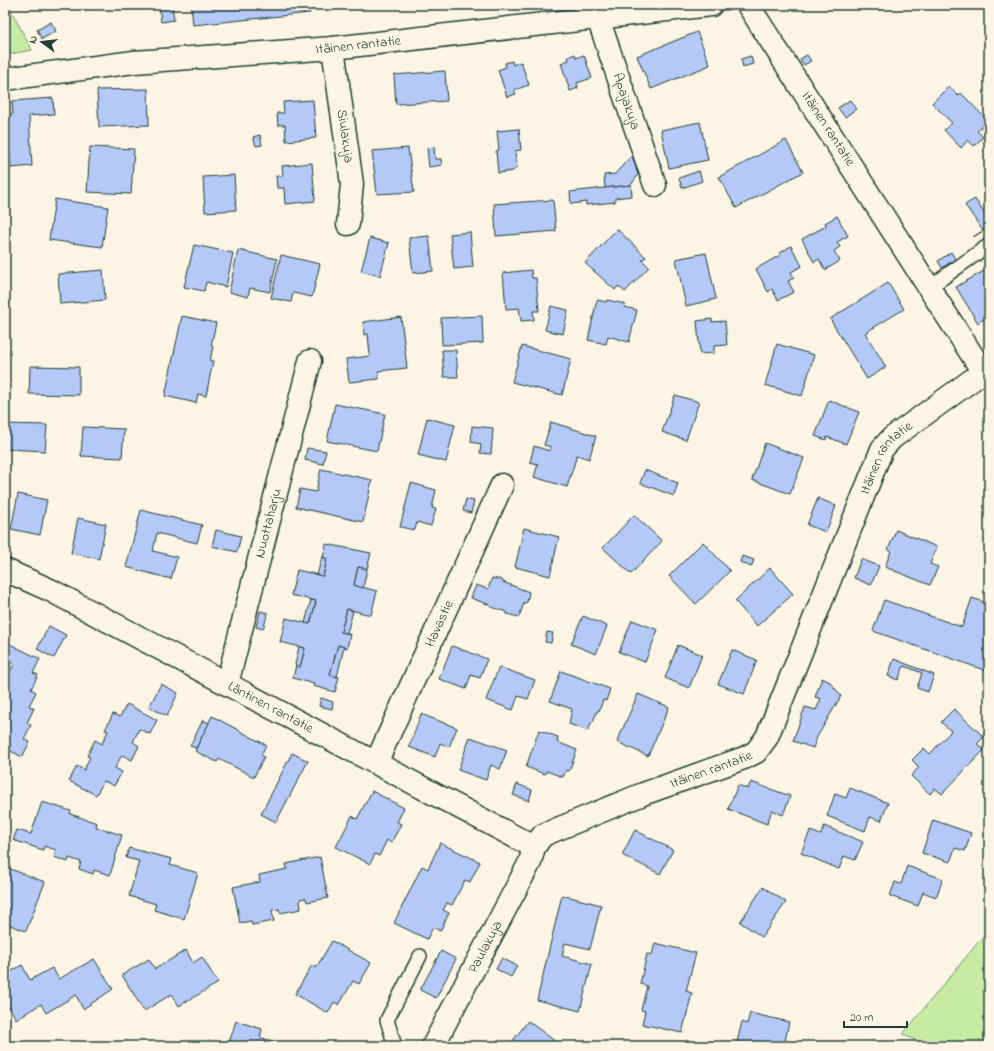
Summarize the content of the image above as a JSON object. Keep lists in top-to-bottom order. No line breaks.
{"streets":{"street":["Itäinen rantatie","Apajakuja","Siulakuja","Nuottaharju","Havastie","Läntinen rantatie","Paulakuja"]},"crossings":[["Itäinen rantatie","Apajakuja"],["Itäinen rantatie","Siulakuja"],["Itäinen rantatie","Läntinen rantatie"],["Itäinen rantatie","Paulakuja"],["Nuottaharju","Läntinen rantatie"],["Havastie","Läntinen rantatie"],["Läntinen rantatie","Paulakuja"]],"scale_bar":"20 m","north":"left"}
